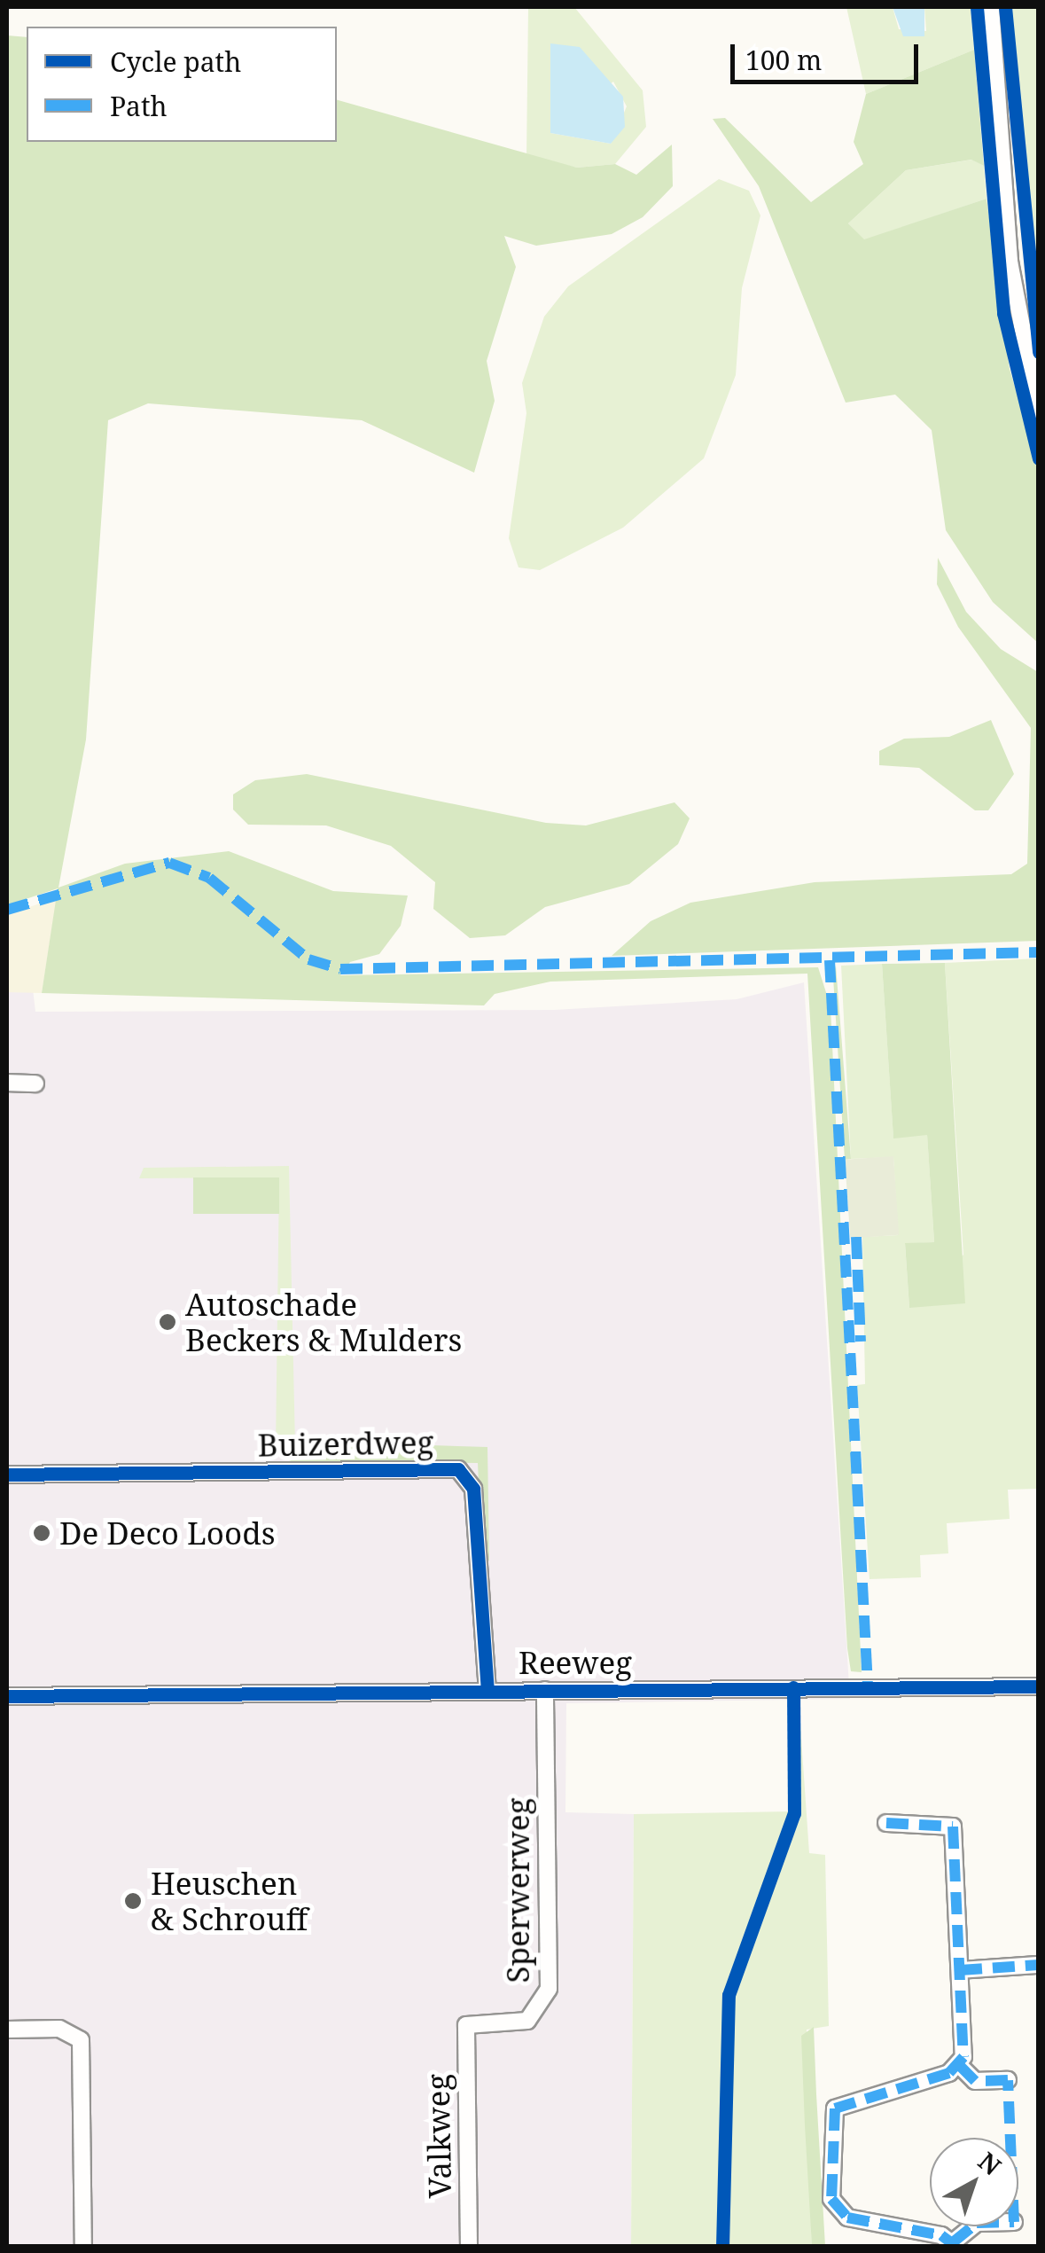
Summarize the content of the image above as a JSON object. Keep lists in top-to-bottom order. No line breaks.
{"streets":{"street":["Buizerdweg","Reeweg","Sperwerweg","Valkweg"]},"crossings":[["Buizerdweg","Reeweg"],["Reeweg","Sperwerweg"],["Sperwerweg","Valkweg"]],"places":["Autoschade Beckers & Mulders","De Deco Loods","Heuschen & Schrouff"],"legend":["Cycle path","Path"],"scale_bar":"100 m","north":"top right"}
